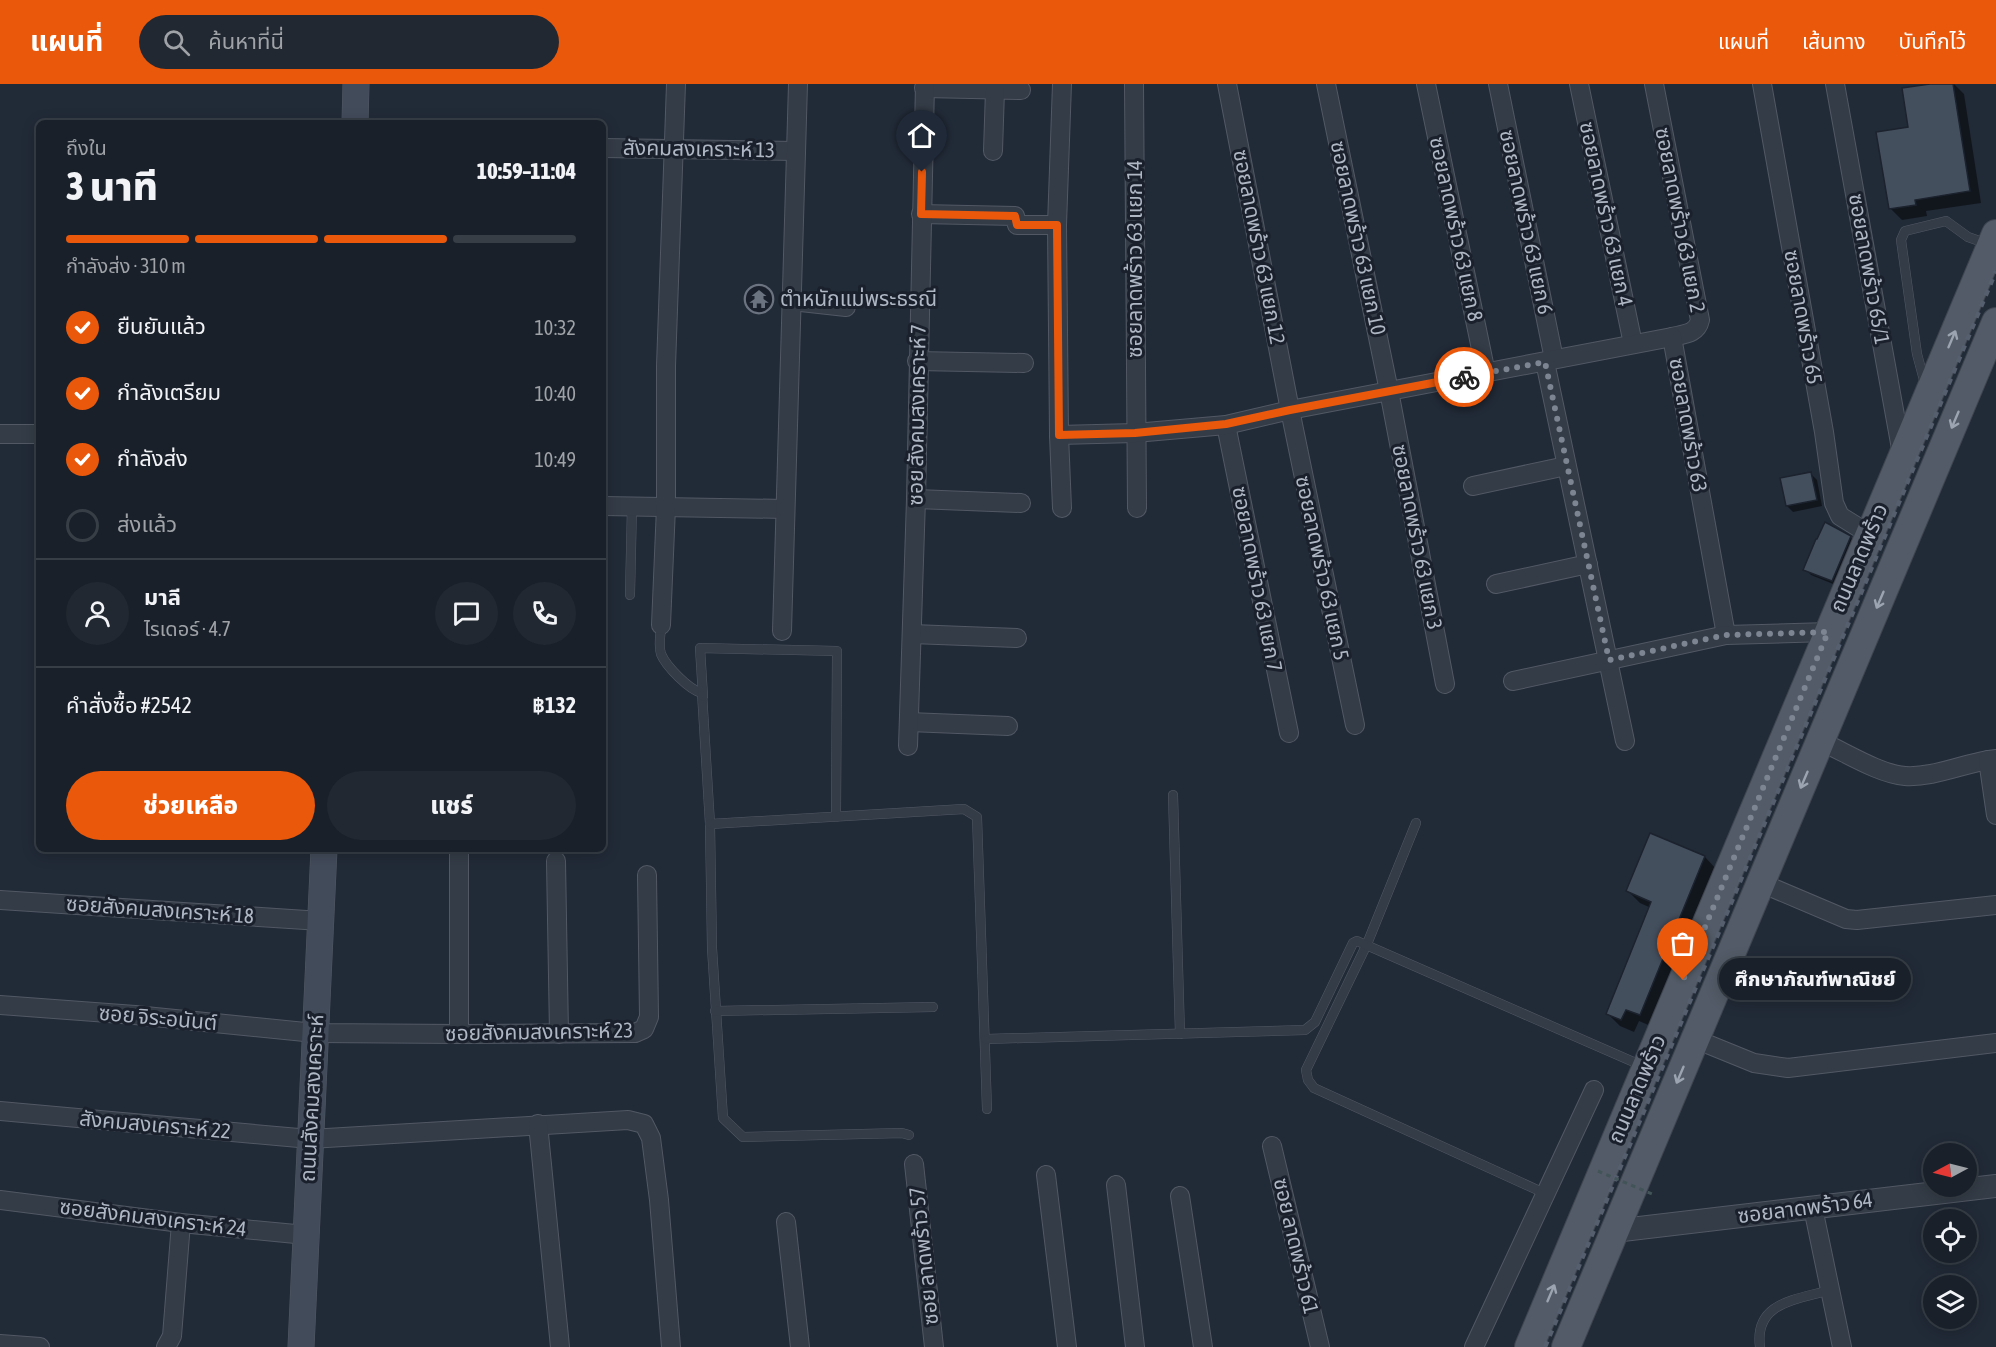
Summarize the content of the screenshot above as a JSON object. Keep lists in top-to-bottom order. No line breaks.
{"streets":{"main road":["ถนนลาดพร้าว","ถนนสังคมสงเคราะห์"],"street":["สังคมสงเคราะห์ 13","ซอยลาดพร้าว 63 แยก 4","ซอยลาดพร้าว 63 แยก 2","ซอยลาดพร้าว 63 แยก 6","ซอยลาดพร้าว 63 แยก 8","ซอยลาดพร้าว 63 แยก 10","ซอยลาดพร้าว 63 แยก 12","ซอยลาดพร้าว 63 แยก 14","ซอยลาดพร้าว 65/1","ซอยลาดพร้าว 65","ซอย สังคมสงเคราะห์ 7","ซอยลาดพร้าว 63","ซอยลาดพร้าว 63 แยก 3","ซอยลาดพร้าว 63 แยก 5","ซอยลาดพร้าว 63 แยก 7","ซอยสังคมสงเคราะห์ 18","ซอย จิระอนันต์","ซอยสังคมสงเคราะห์ 23","สังคมสงเคราะห์ 22","ซอยลาดพร้าว 64","ซอยสังคมสงเคราะห์ 24","ซอย ลาดพร้าว 61","ซอย ลาดพร้าว 57"]},"crossings":[["ซอยลาดพร้าว 63 แยก 4","ซอยลาดพร้าว 63"],["ซอยลาดพร้าว 63 แยก 2","ซอยลาดพร้าว 63"],["ซอยลาดพร้าว 63 แยก 6","ซอยลาดพร้าว 63"],["ซอยลาดพร้าว 63 แยก 8","ซอยลาดพร้าว 63"],["ซอยลาดพร้าว 63 แยก 10","ซอยลาดพร้าว 63"],["ซอยลาดพร้าว 63 แยก 10","ซอยลาดพร้าว 63 แยก 3"],["ซอยลาดพร้าว 63 แยก 12","ซอยลาดพร้าว 63"],["ซอยลาดพร้าว 63 แยก 12","ซอยลาดพร้าว 63 แยก 5"],["ซอยลาดพร้าว 63 แยก 14","ซอยลาดพร้าว 63"],["ซอยลาดพร้าว 65/1","ถนนลาดพร้าว"],["ซอยลาดพร้าว 65","ถนนลาดพร้าว"],["ซอยลาดพร้าว 63","ซอยลาดพร้าว 63 แยก 3"],["ซอยลาดพร้าว 63","ซอยลาดพร้าว 63 แยก 5"],["ซอยลาดพร้าว 63","ซอยลาดพร้าว 63 แยก 7"],["ถนนลาดพร้าว","ซอยลาดพร้าว 64"],["ซอยสังคมสงเคราะห์ 18","ถนนสังคมสงเคราะห์"],["ซอย จิระอนันต์","ซอยสังคมสงเคราะห์ 23"],["ซอย จิระอนันต์","ถนนสังคมสงเคราะห์"],["ซอยสังคมสงเคราะห์ 23","ถนนสังคมสงเคราะห์"],["ถนนสังคมสงเคราะห์","สังคมสงเคราะห์ 22"],["ถนนสังคมสงเคราะห์","ซอยสังคมสงเคราะห์ 24"]],"places":{"temple":["ตำหนักแม่พระธรณี"],"other":["ศึกษาภัณฑ์พาณิชย์"]},"north":"left","page":{"header":"แผนที่","search":"ค้นหาที่นี่","nav":["แผนที่","เส้นทาง","บันทึกไว้"],"heading":["3 นาที","ถึงใน","10:59–11:04"],"panel":["มาลี","ไรเดอร์ · 4.7","คำสั่งซื้อ #2542","฿132"],"bar":"กำลังส่ง · 310 m","list":[["ยืนยันแล้ว","10:32"],["กำลังเตรียม","10:40"],["กำลังส่ง","10:49"],"ส่งแล้ว"],"buttons":["ช่วยเหลือ","แชร์"],"bubble":"ศึกษาภัณฑ์พาณิชย์"}}
